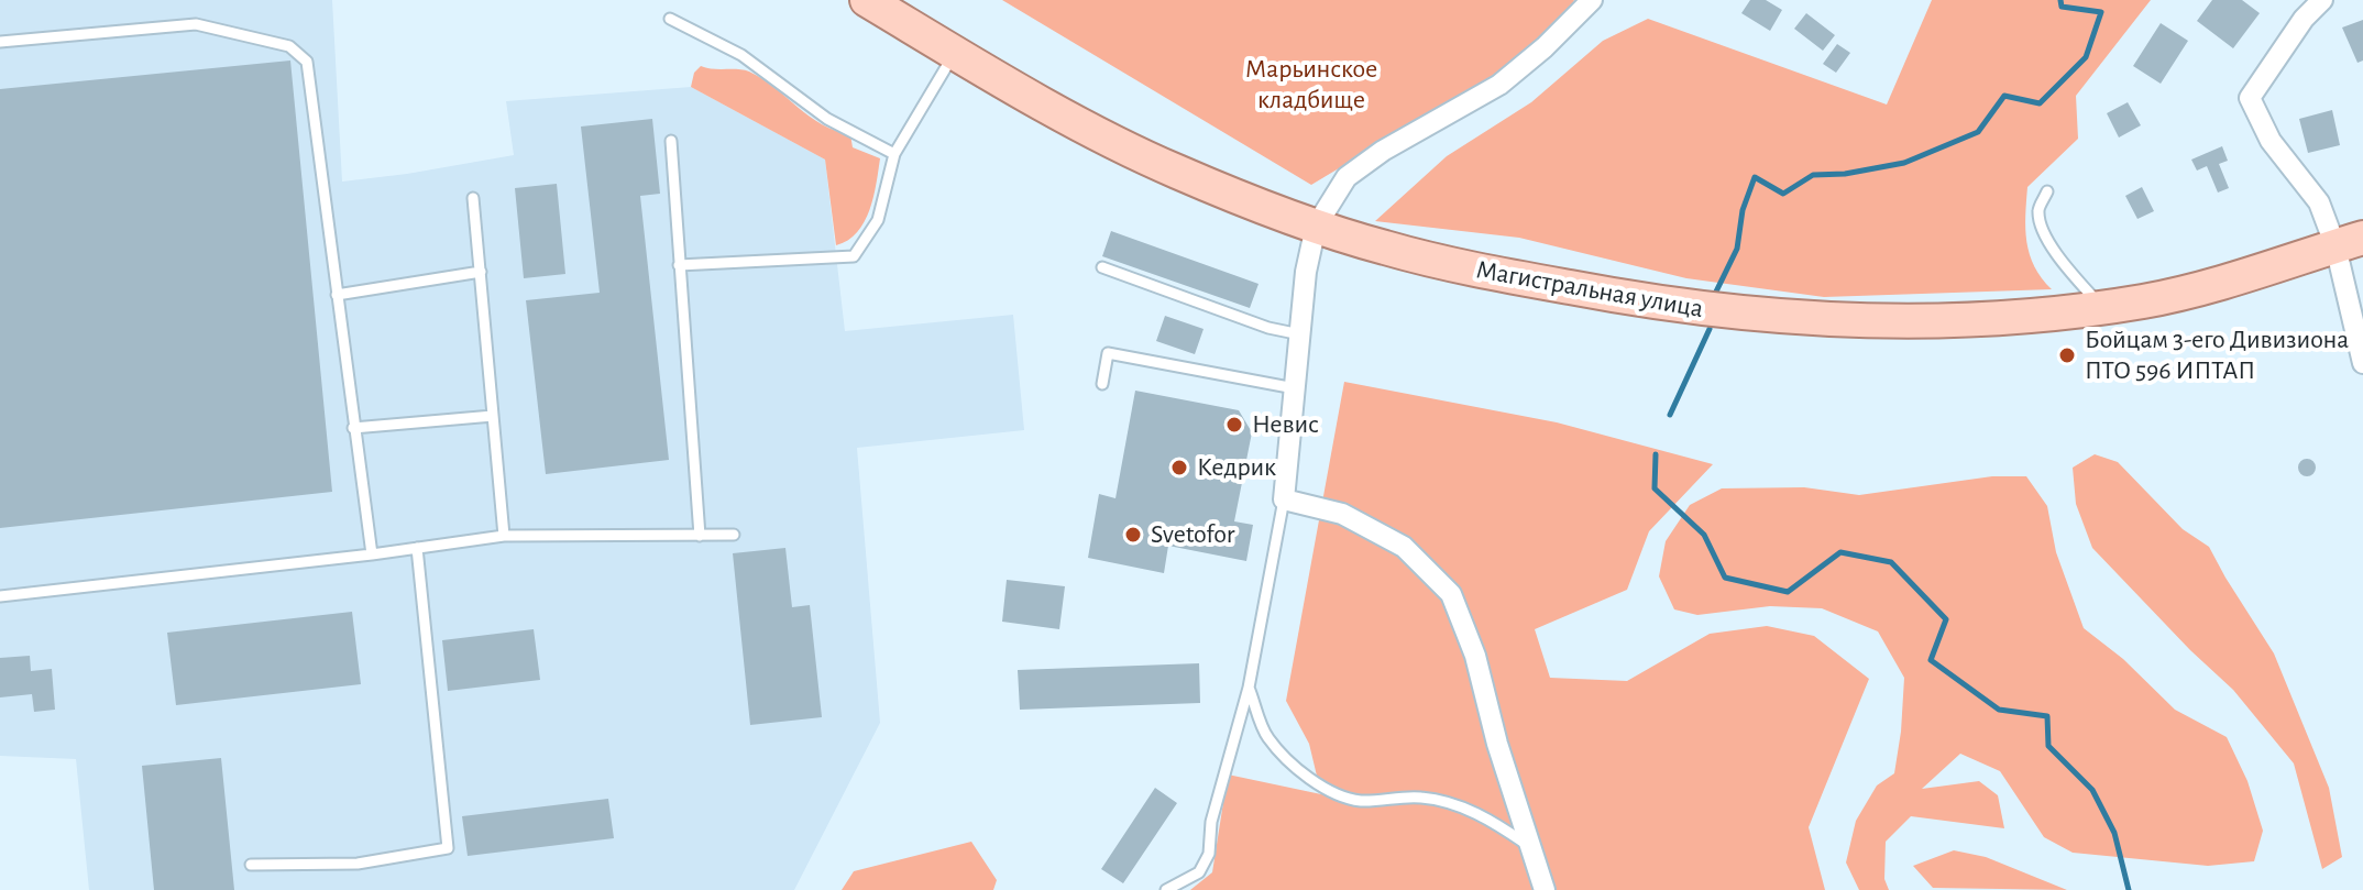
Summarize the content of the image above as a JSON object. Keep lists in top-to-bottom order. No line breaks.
{"streets":{"main road":["Магистральная улица"]},"parks":["Марьинское кладбище"],"places":["Бойцам 3-его Дивизиона ПТО 596 ИПТАП","Невис","Кедрик","Svetofor"]}
